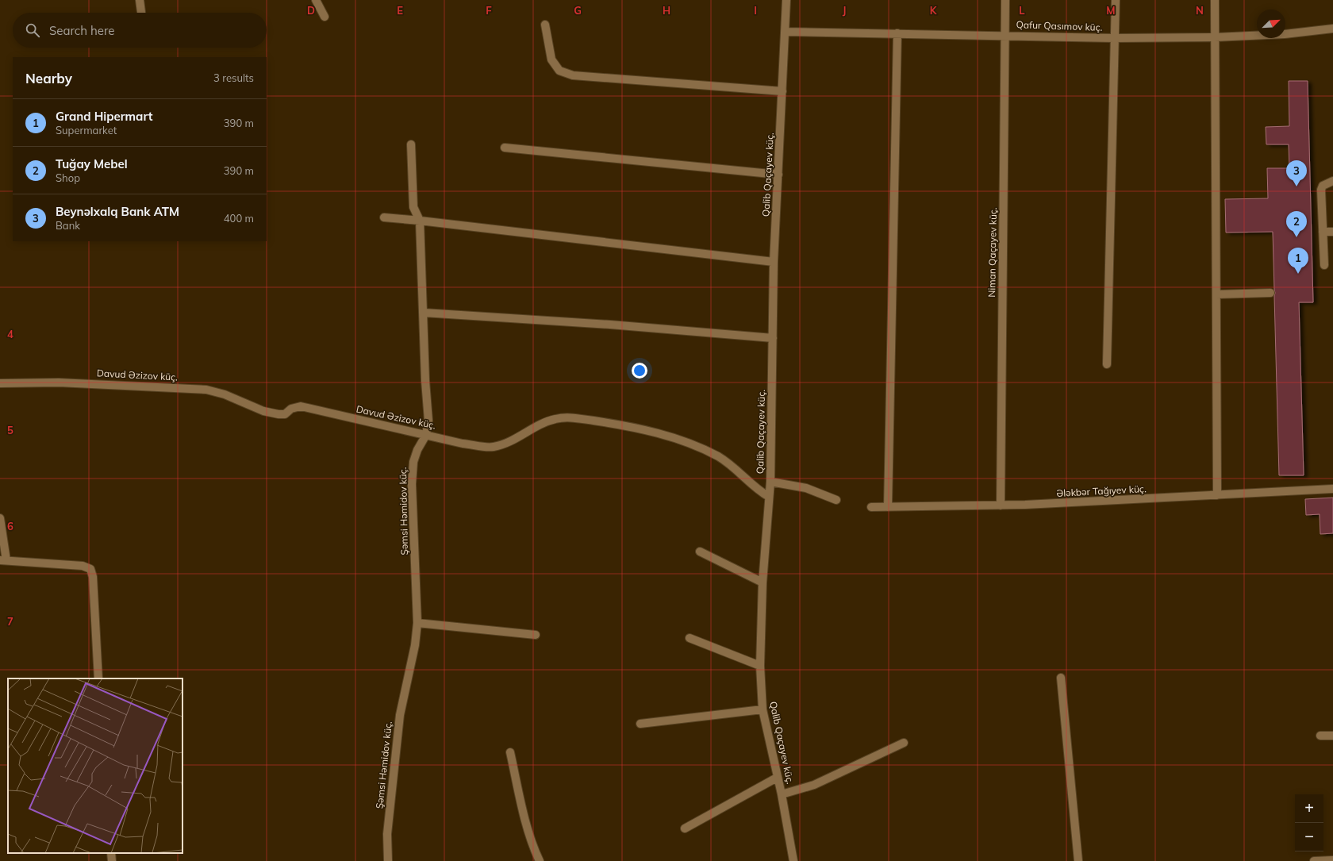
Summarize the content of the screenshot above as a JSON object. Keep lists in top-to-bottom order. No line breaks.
{"streets":{"street":["Qafur Qasımov küç.","Qalib Qaçayev küç.","Niman Qaçayev küç.","Davud Əzizov küç.","Ələkbər Tağıyev küç.","Şəmsi Həmidov küç."]},"crossings":[["Qafur Qasımov küç.","Qalib Qaçayev küç."],["Qafur Qasımov küç.","Niman Qaçayev küç."],["Qalib Qaçayev küç.","Davud Əzizov küç."],["Niman Qaçayev küç.","Ələkbər Tağıyev küç."],["Davud Əzizov küç.","Şəmsi Həmidov küç."]],"north":"top right","page":{"search":"Search here","heading":["Nearby","3 results"],"list":[{"mark":"1","name":"Grand Hipermart","note":"Supermarket","value":"390 m"},{"mark":"2","name":"Tuğay Mebel","note":"Shop","value":"390 m"},{"mark":"3","name":"Beynəlxalq Bank ATM","note":"Bank","value":"400 m"}],"pins":["3","2","1"],"map_buttons":["+","−"]},"grid":{"columns":["D","E","F","G","H","I","J","K","L","M","N"],"rows":["4","5","6","7"]}}
